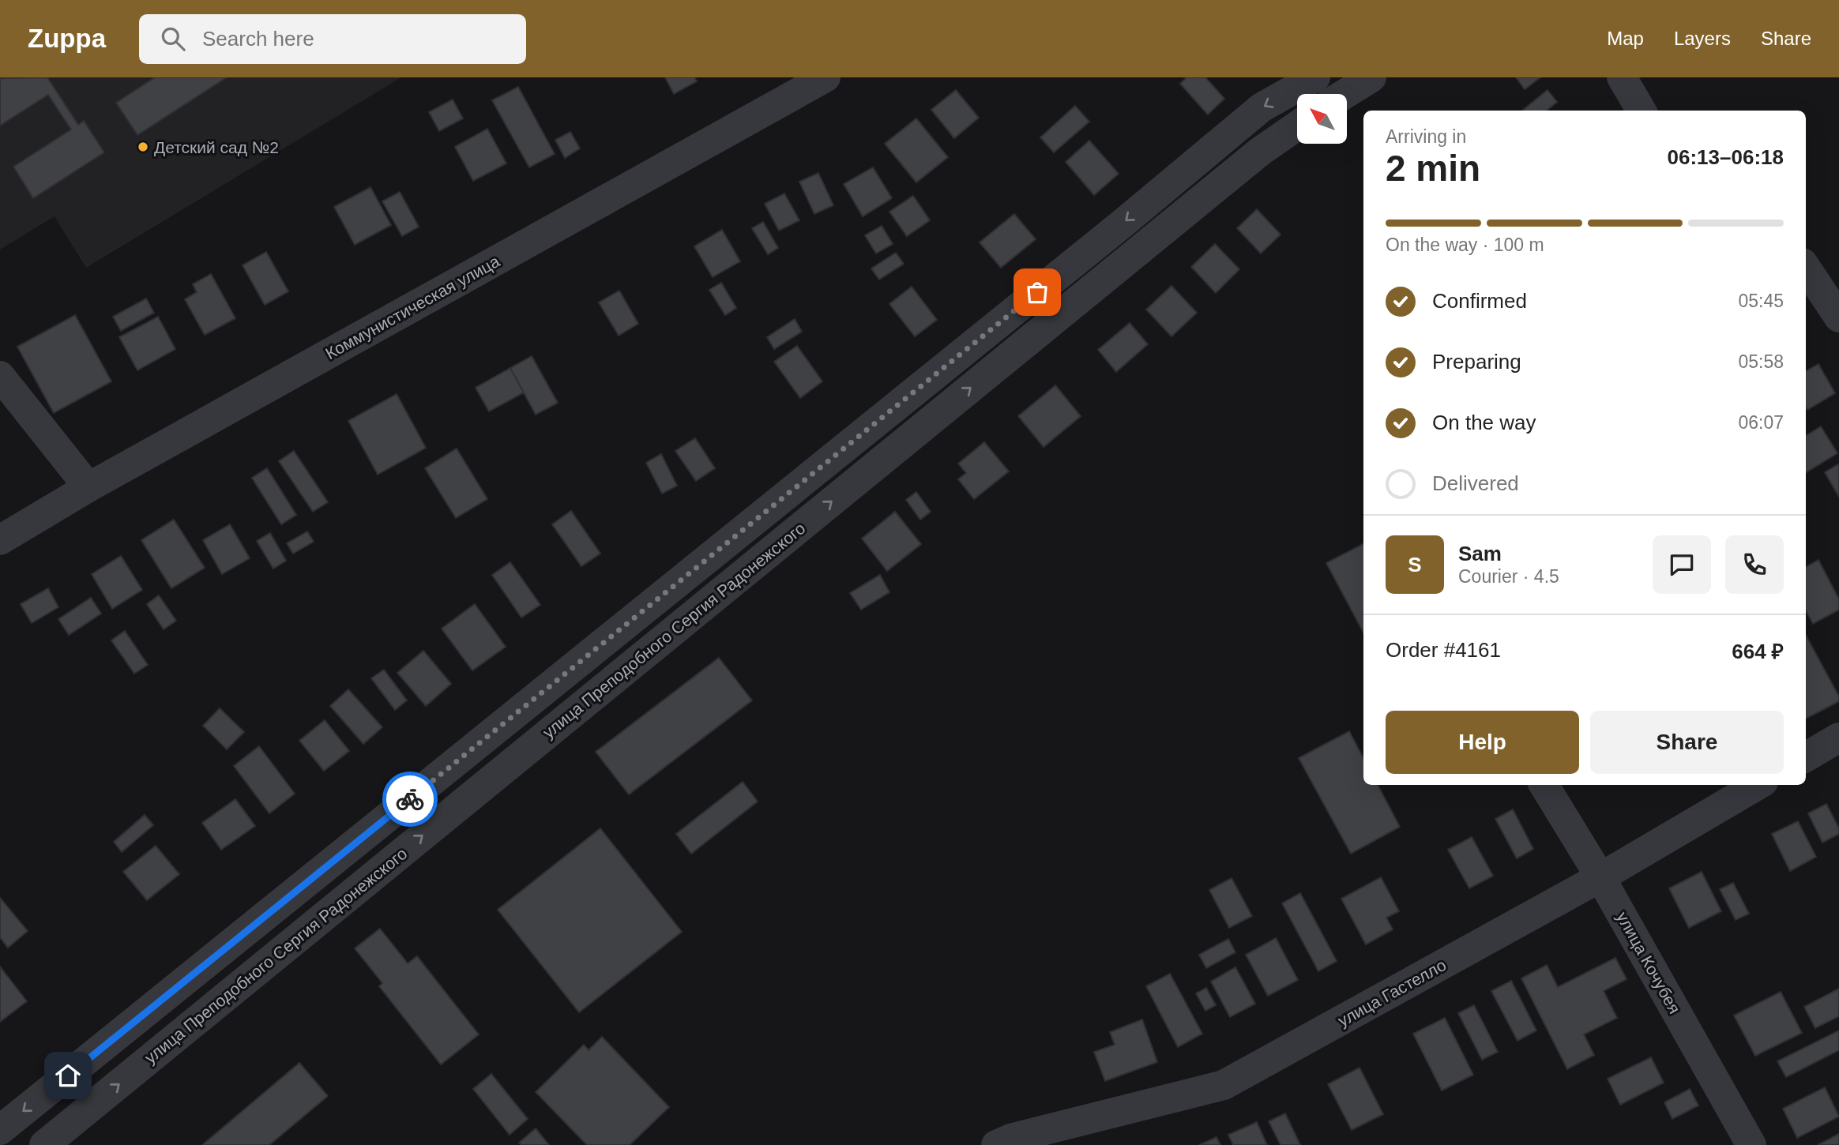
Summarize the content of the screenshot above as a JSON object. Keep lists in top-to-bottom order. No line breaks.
{"streets":{"street":["Коммунистическая улица","улица Преподобного Сергия Радонежского","улица Кочубея","улица Гастелло"]},"crossings":[["улица Кочубея","улица Гастелло"]],"places":["Детский сад №2"],"north":"top left","page":{"header":"Zuppa","search":"Search here","nav":["Map","Layers","Share"],"heading":["2 min","Arriving in","06:13–06:18"],"panel":["Sam","Courier · 4.5","Order #4161","664 ₽"],"bar":"On the way · 100 m","list":[["Confirmed","05:45"],["Preparing","05:58"],["On the way","06:07"],"Delivered"],"round":"S","buttons":["Help","Share"]}}
